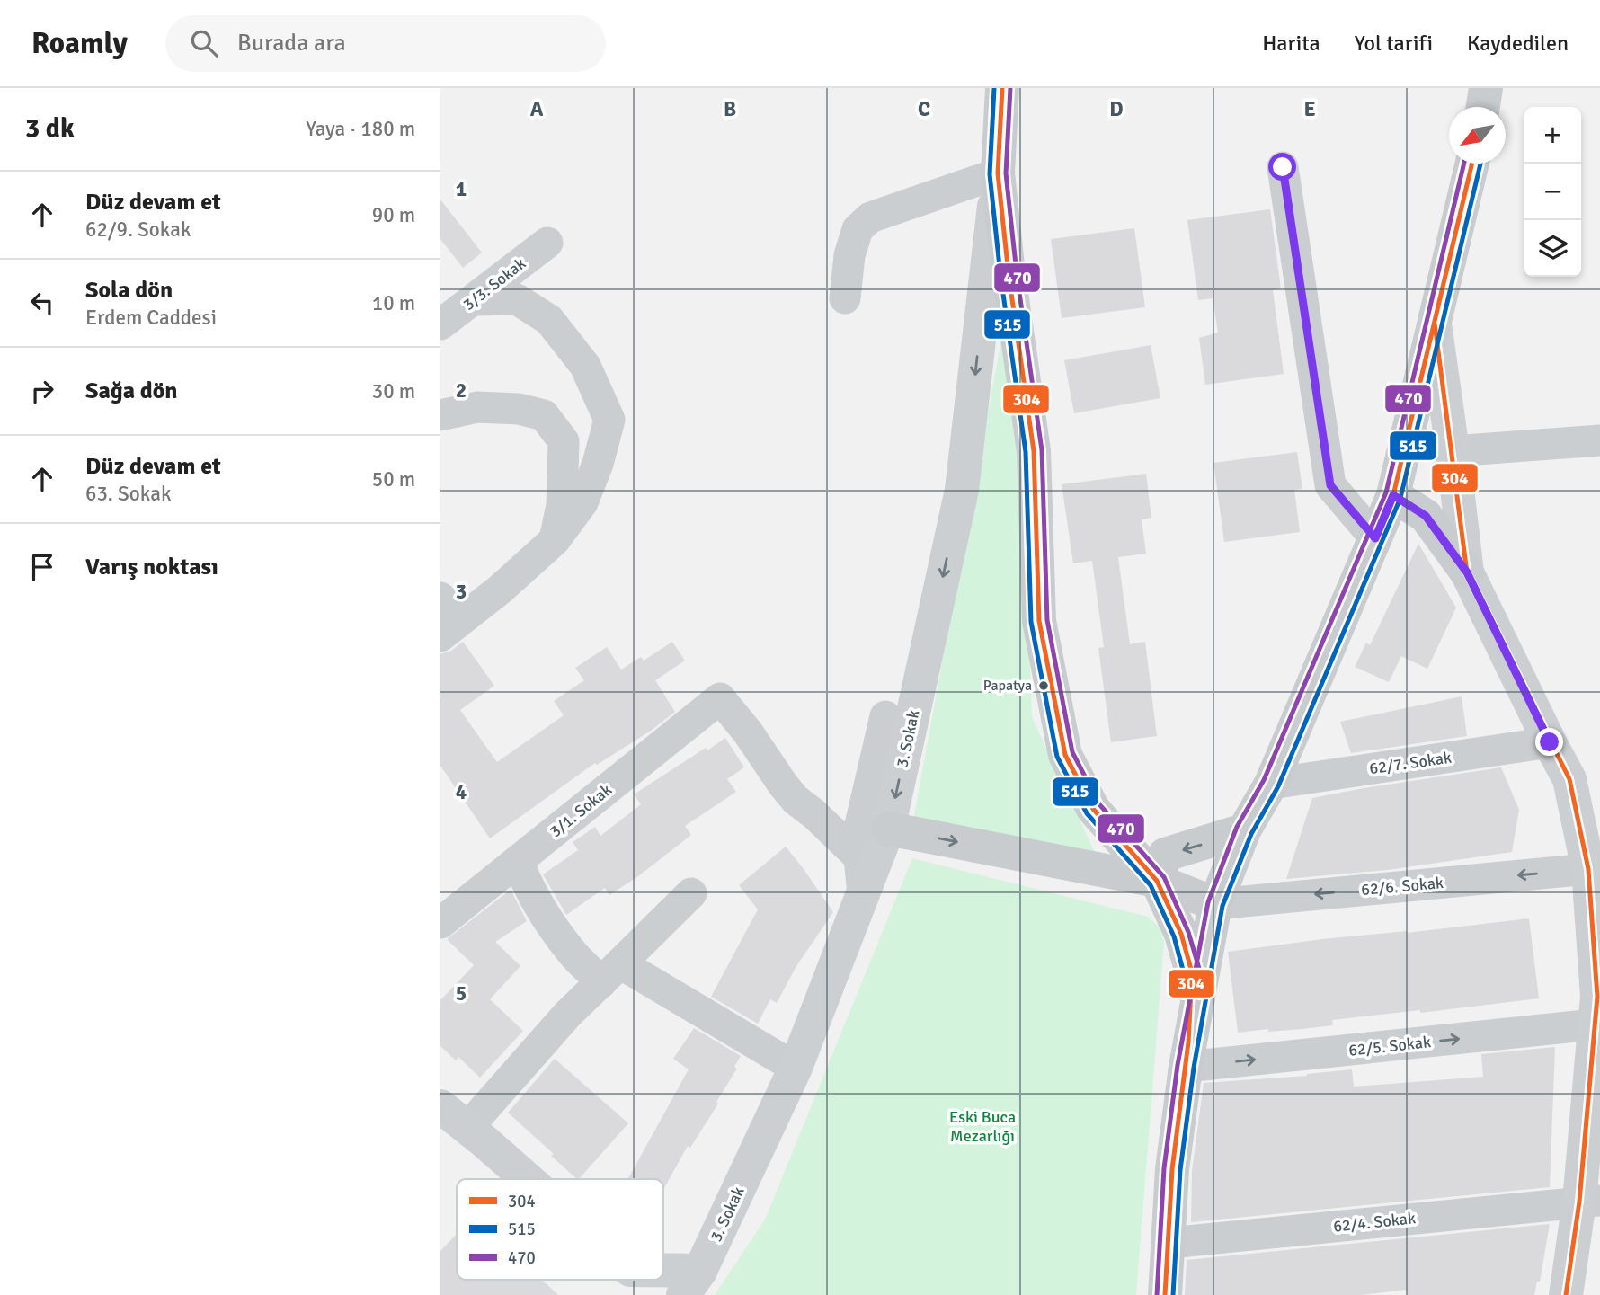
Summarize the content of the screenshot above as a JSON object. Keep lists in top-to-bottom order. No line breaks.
{"streets":{"main road":["3. Sokak"],"street":["3/3. Sokak","62/7. Sokak","3/1. Sokak","62/6. Sokak","62/5. Sokak","62/4. Sokak"]},"one_way":["62/6. Sokak","62/5. Sokak"],"parks":["Eski Buca Mezarlığı"],"places":["Papatya"],"lines":["transit line 304","transit line 515","transit line 470"],"legend":["304","515","470"],"north":"bottom left","page":{"header":"Roamly","search":"Burada ara","nav":["Harita","Yol tarifi","Kaydedilen"],"heading":["3 dk","Yaya · 180 m"],"map_buttons":["+","−"],"list":[["Düz devam et","62/9. Sokak","90 m"],["Sola dön","Erdem Caddesi","10 m"],["Sağa dön","30 m"],["Düz devam et","63. Sokak","50 m"],"Varış noktası"]},"grid":{"columns":["A","B","C","D","E"],"rows":["1","2","3","4","5"]}}
